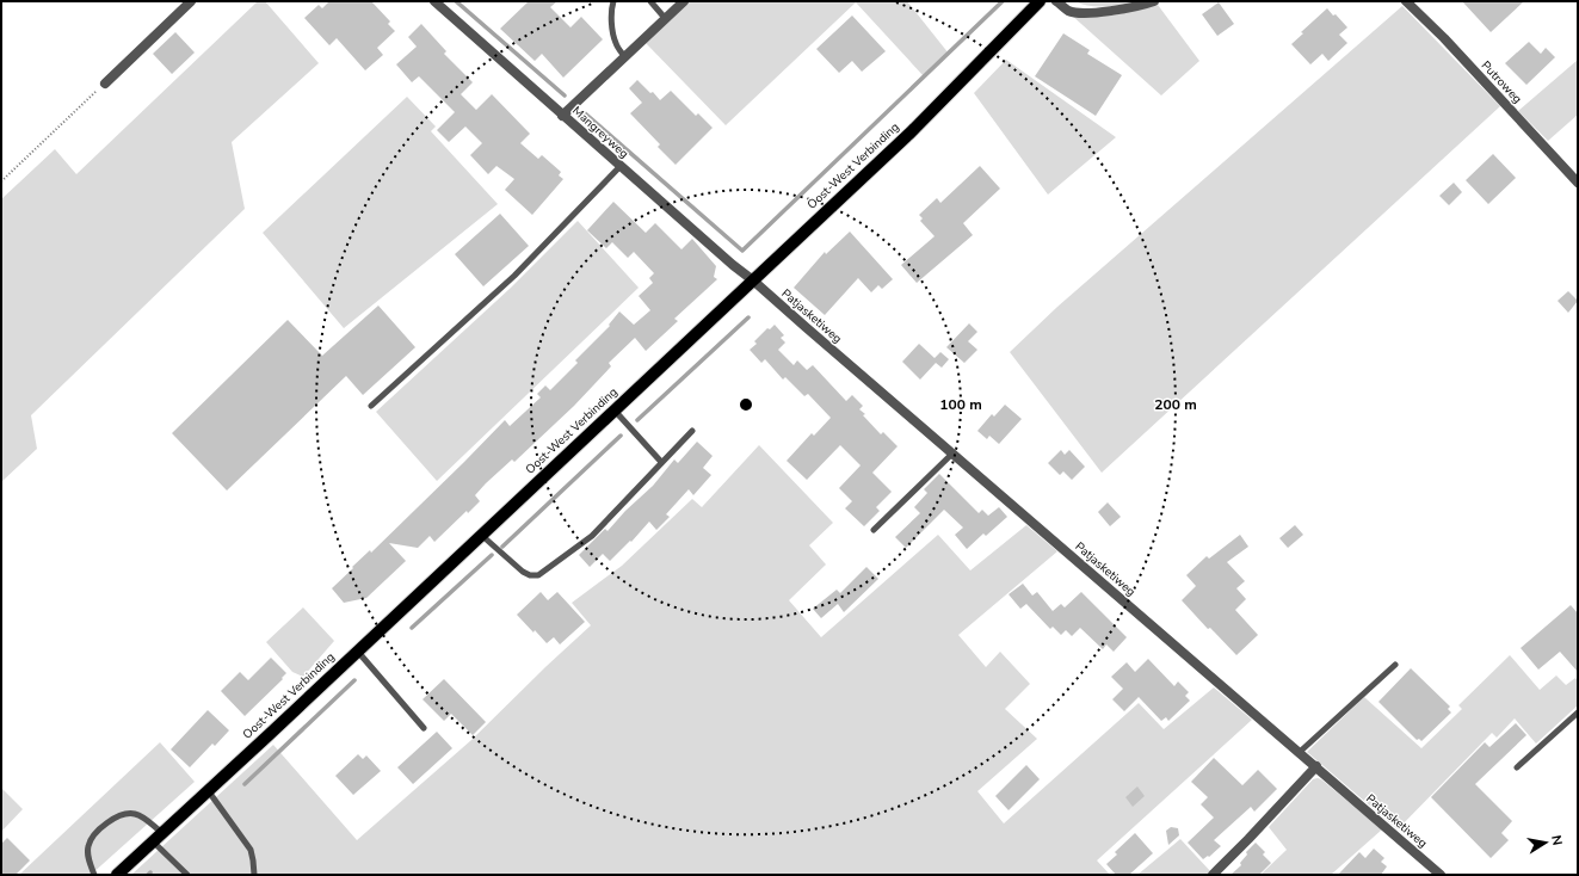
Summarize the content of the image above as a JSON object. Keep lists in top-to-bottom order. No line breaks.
{"streets":{"main road":["Oost-West Verbinding"],"street":["Putroweg","Mangreyweg","Patjasketiweg"]},"crossings":[["Mangreyweg","Oost-West Verbinding"],["Mangreyweg","Patjasketiweg"],["Oost-West Verbinding","Patjasketiweg"]],"north":"right","rings":["100 m","200 m"]}
